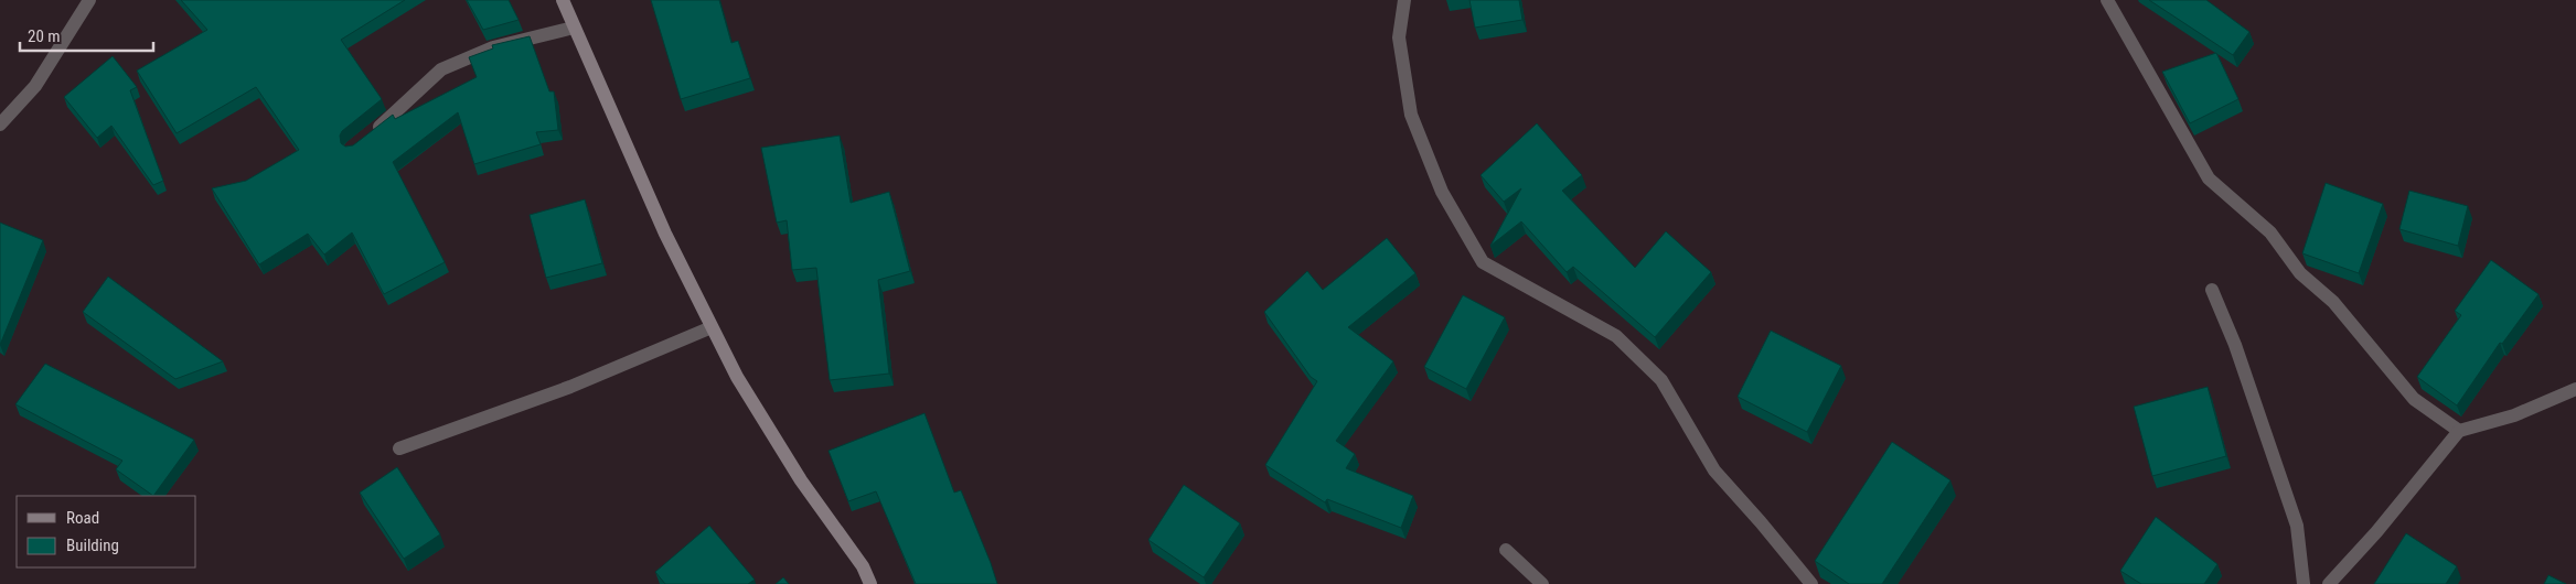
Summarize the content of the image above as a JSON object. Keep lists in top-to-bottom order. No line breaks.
{"legend":["Road","Building"],"scale_bar":"20 m"}
